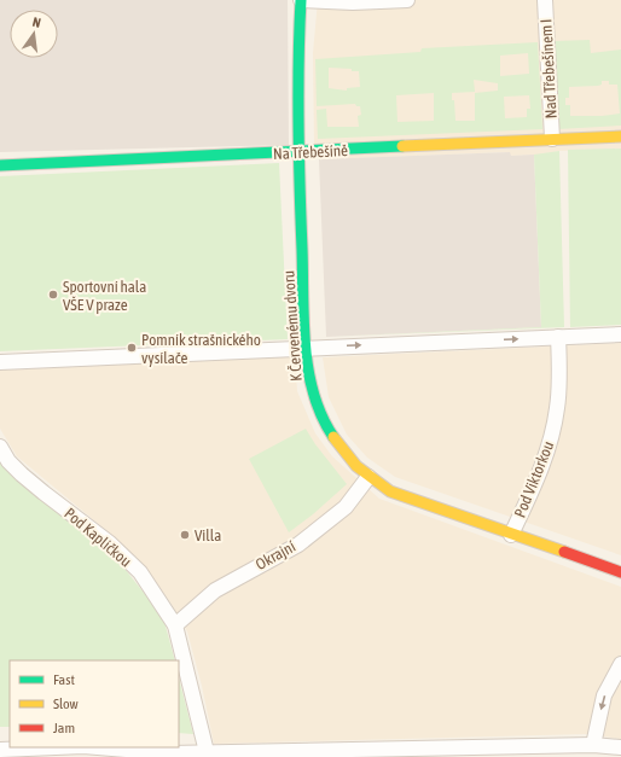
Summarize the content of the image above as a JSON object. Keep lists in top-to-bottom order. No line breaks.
{"streets":{"street":["Nad Třebešínem I","Na Třebešíně","K Červenému dvoru","Pod Viktorkou","Pod Kapličkou","Okrajní"]},"crossings":[["Nad Třebešínem I","Na Třebešíně"],["Na Třebešíně","K Červenému dvoru"],["K Červenému dvoru","Pod Viktorkou"],["K Červenému dvoru","Okrajní"],["Pod Kapličkou","Okrajní"]],"places":["Sportovní hala VŠE V praze","Pomník strašnického vysílače","Villa"],"legend":["Fast","Slow","Jam"],"north":"top"}
